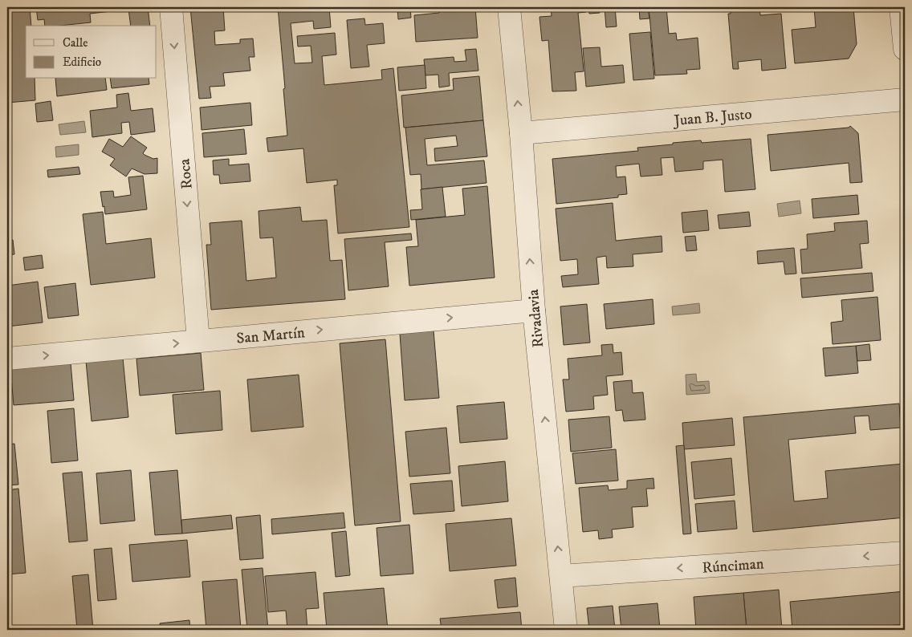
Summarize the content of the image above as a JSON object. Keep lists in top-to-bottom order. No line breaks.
{"streets":{"street":["Juan B. Justo","Roca","Rivadavia","San Martín","Rúnciman"]},"crossings":[["Juan B. Justo","Rivadavia"],["Roca","San Martín"],["Rivadavia","San Martín"],["Rivadavia","Rúnciman"]],"one_way":["Roca","Rivadavia","San Martín","Rúnciman"],"legend":["Calle","Edificio"]}
